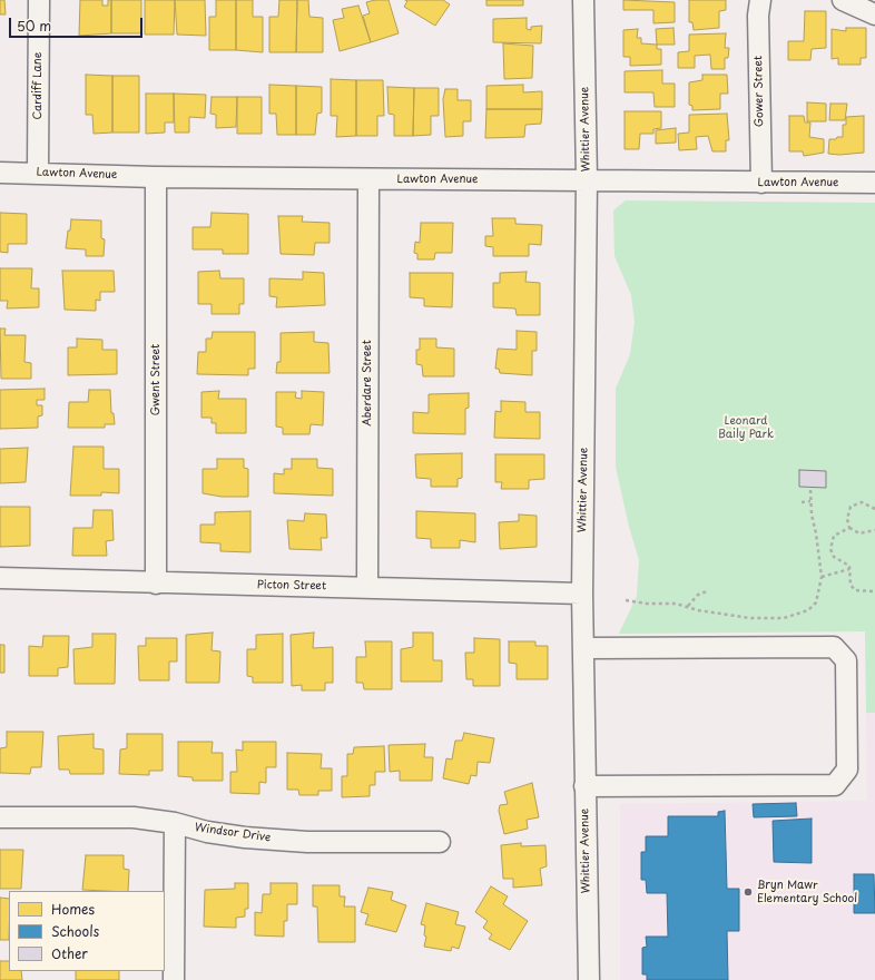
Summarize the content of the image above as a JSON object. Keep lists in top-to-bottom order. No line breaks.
{"streets":{"street":["Cardiff Lane","Gower Street","Whittier Avenue","Lawton Avenue","Gwent Street","Aberdare Street","Picton Street","Windsor Drive"]},"crossings":[["Cardiff Lane","Lawton Avenue"],["Gower Street","Lawton Avenue"],["Whittier Avenue","Lawton Avenue"],["Whittier Avenue","Picton Street"],["Lawton Avenue","Gwent Street"],["Lawton Avenue","Aberdare Street"],["Gwent Street","Picton Street"],["Aberdare Street","Picton Street"]],"parks":["Leonard Baily Park"],"places":["Bryn Mawr Elementary School"],"legend":["Homes","Schools","Other"],"scale_bar":"50 m"}
